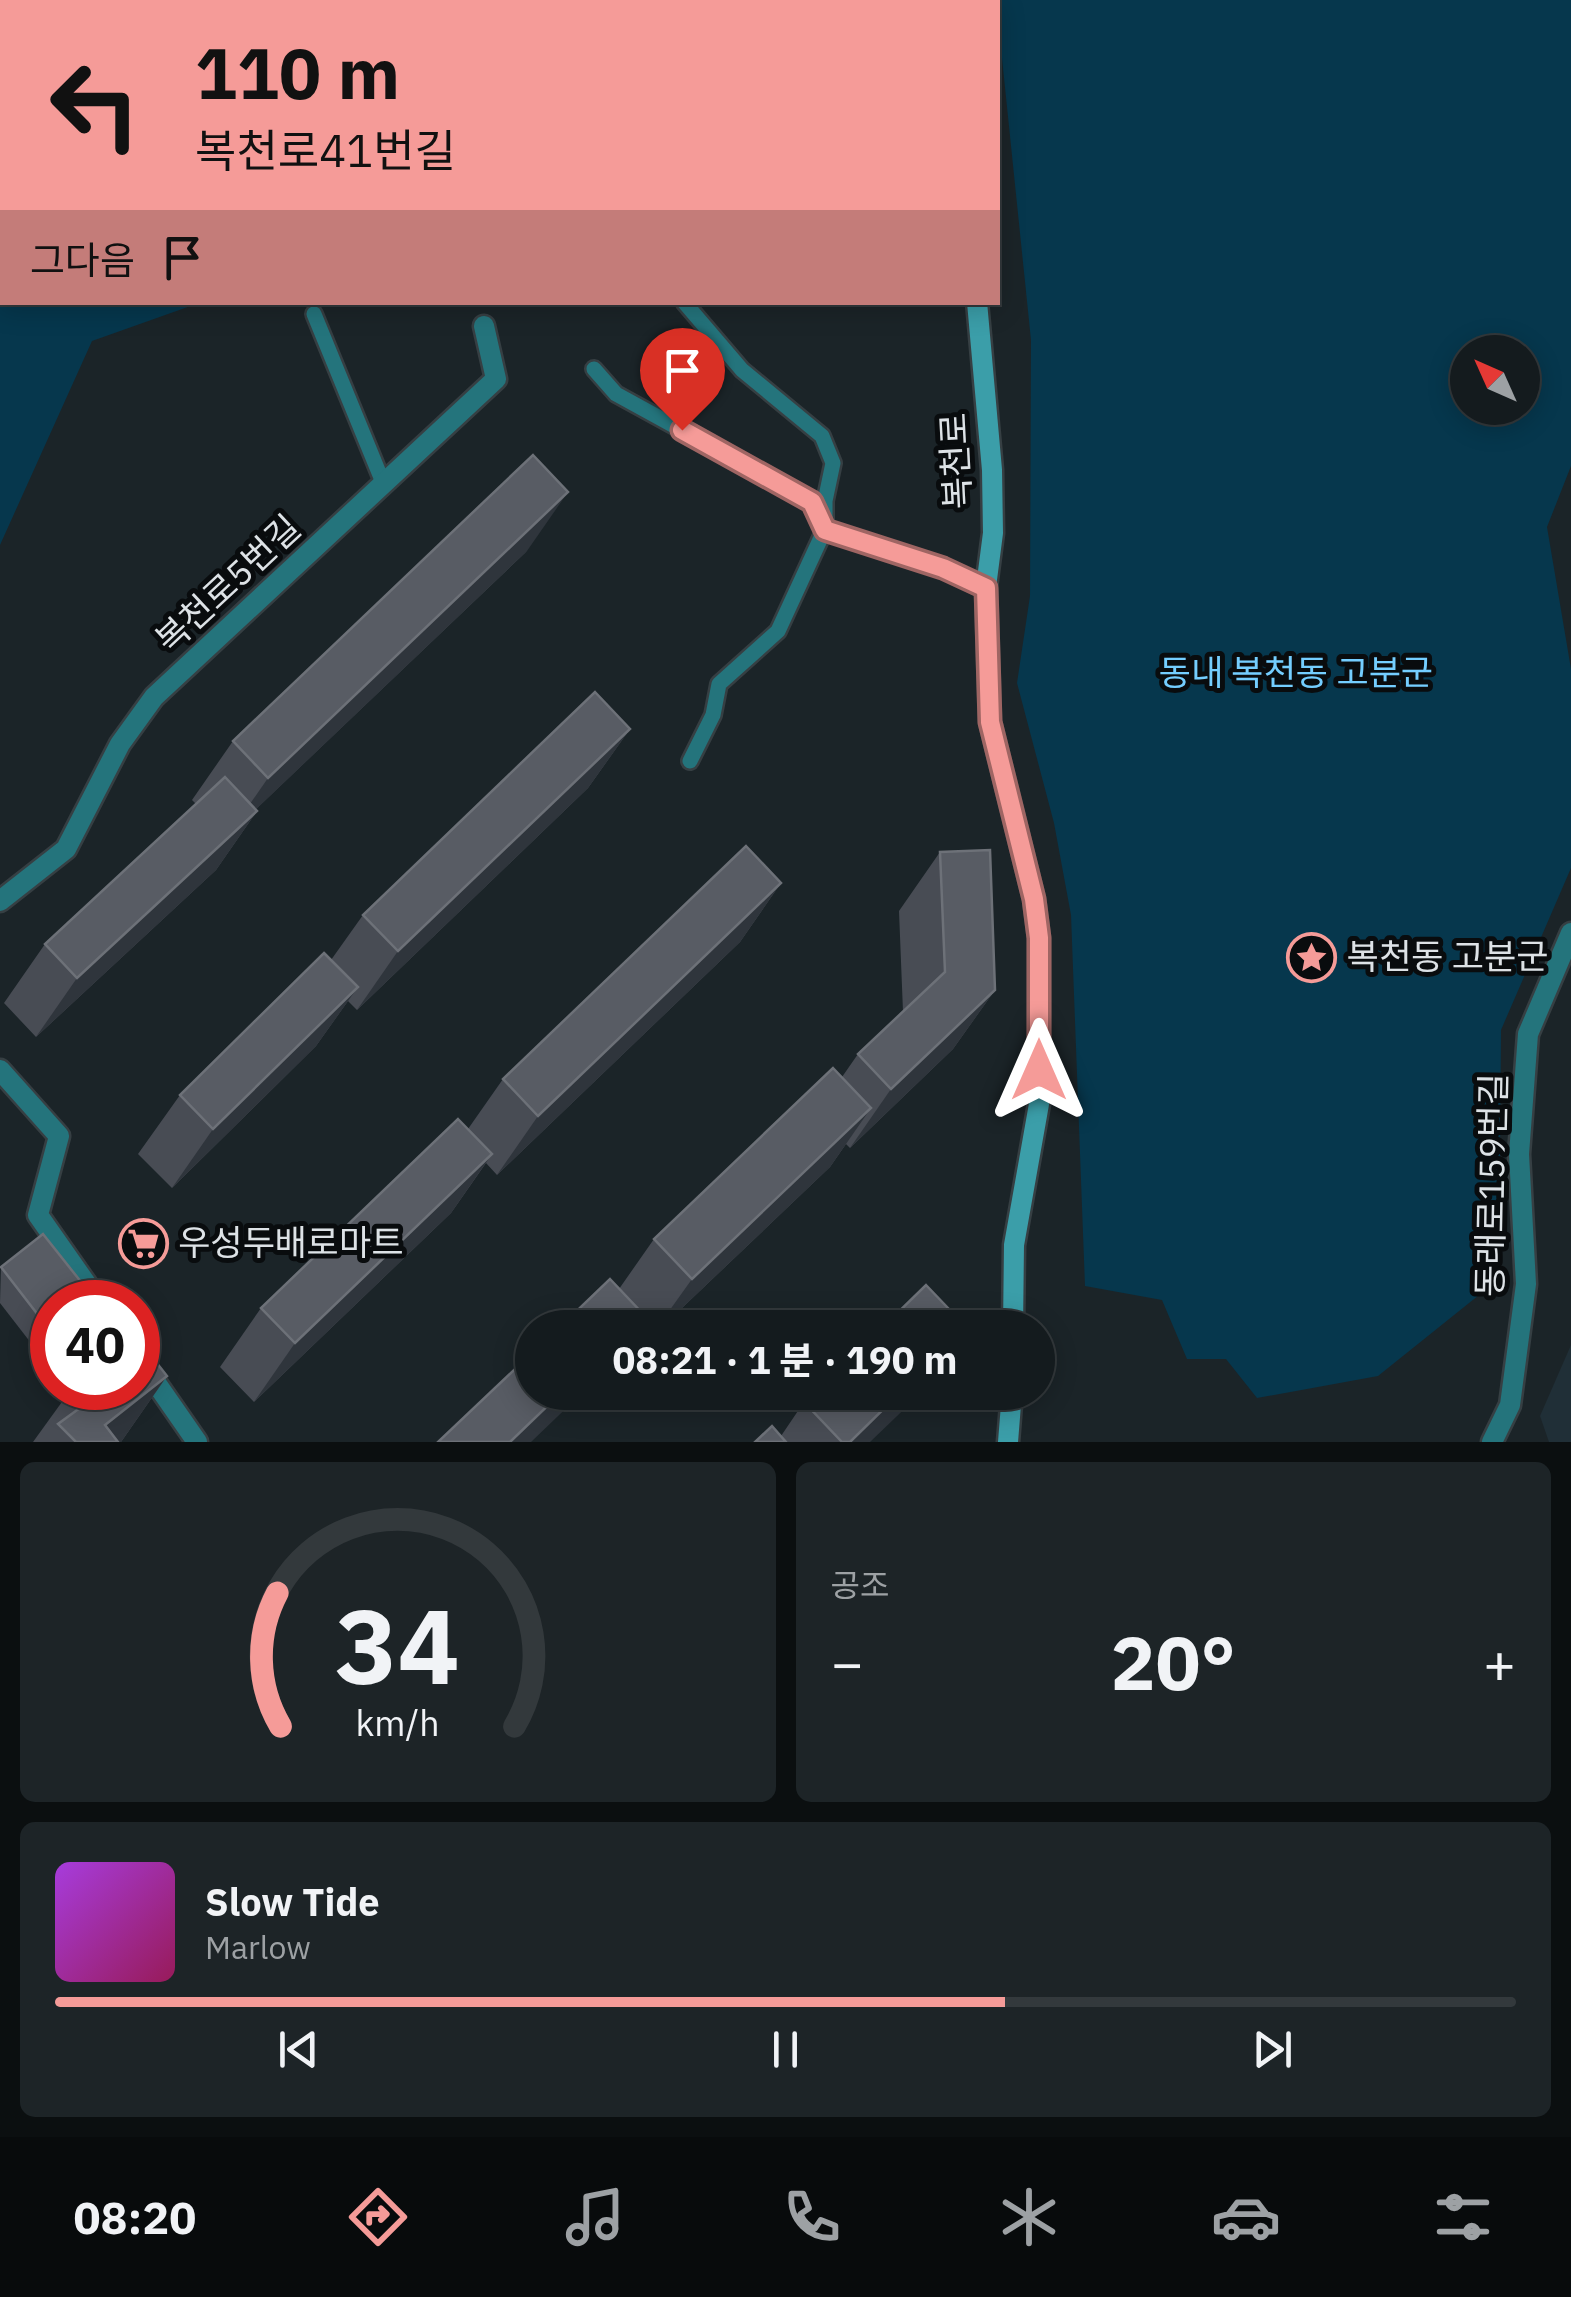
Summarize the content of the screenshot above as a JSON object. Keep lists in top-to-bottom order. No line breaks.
{"streets":{"street":["복천로","복천로5번길","동래로159번길"]},"parks":["동내 복천동 고분군"],"places":{"place":["복천동 고분군"],"supermarket":["우성두배로마트"]},"north":"top left","page":{"turn":["110 m","복천로41번길"],"then":"그다음","limit":"40","trip":"08:21 · 1 분 · 190 m","tile":"공조","heat":["−","20°","+"],"song":["Slow Tide","Marlow"],"tabs":"08:20","gauge":["34","km/h"]}}
